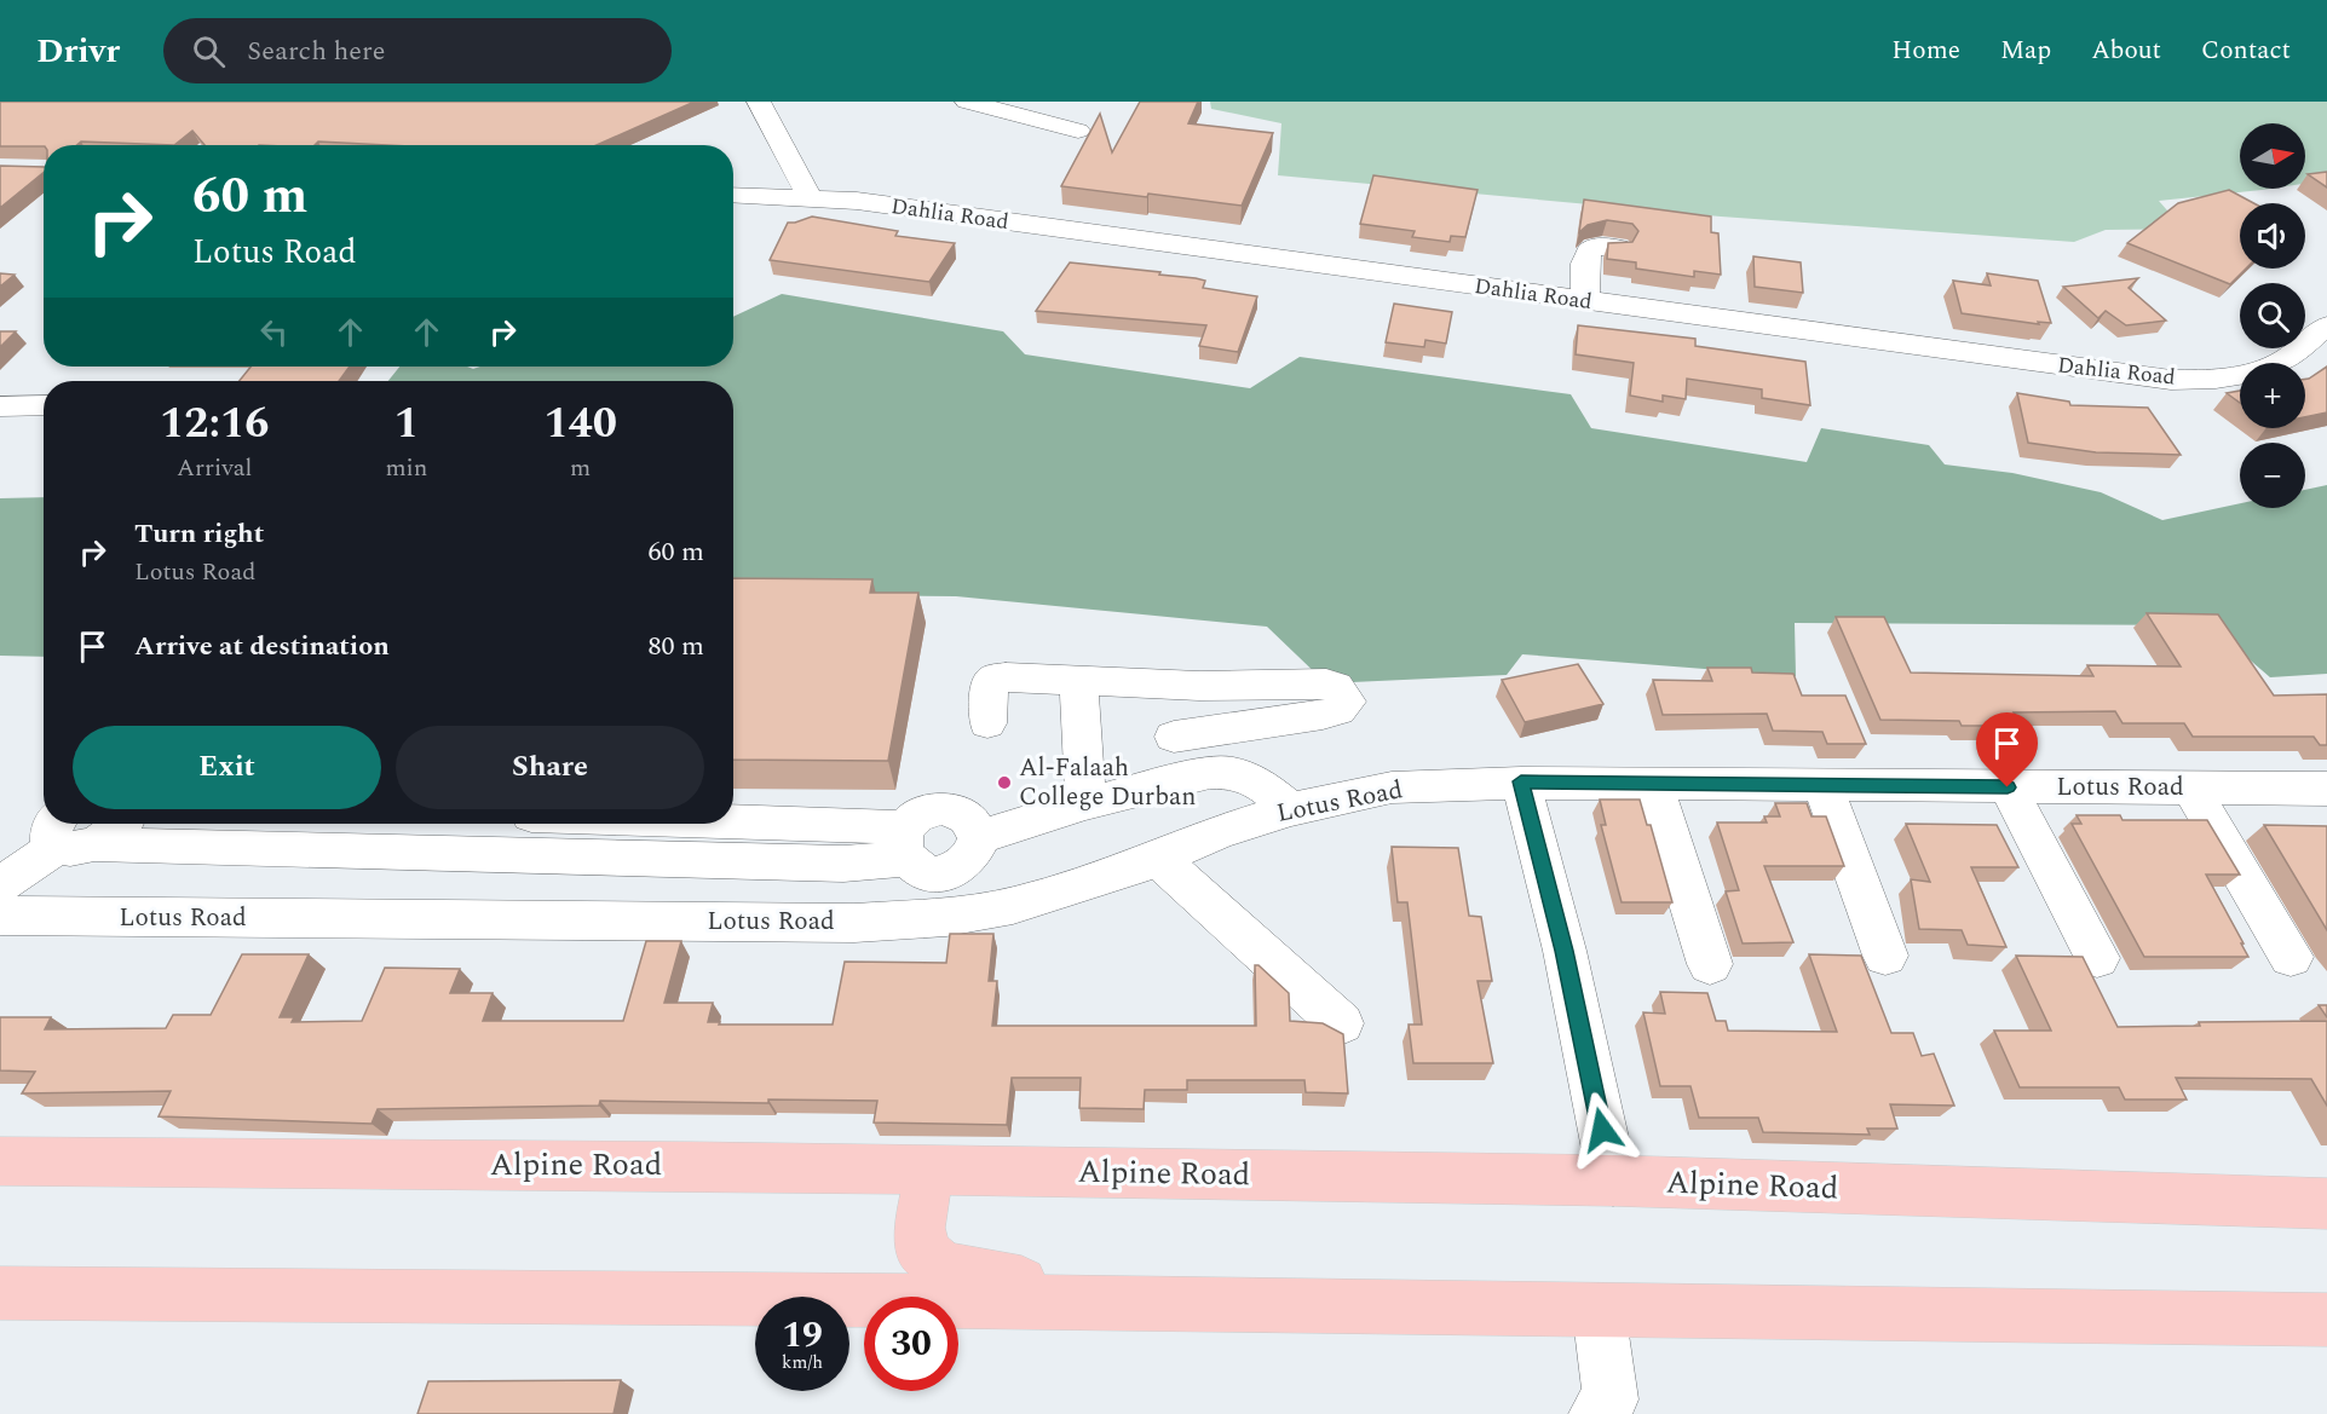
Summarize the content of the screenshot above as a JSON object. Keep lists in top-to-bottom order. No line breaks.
{"streets":{"main road":["Alpine Road"],"street":["Dahlia Road","Lotus Road"]},"places":["Al-Falaah College Durban"],"north":"right","page":{"header":"Drivr","search":"Search here","nav":["Home","Map","About","Contact"],"map_buttons":["+","−"],"turn":["60 m","Lotus Road"],"eta":["12:16","Arrival","1","min","140","m"],"list":[{"name":"Turn right","note":"Lotus Road","value":"60 m"},{"name":"Arrive at destination","value":"80 m"}],"buttons":["Exit","Share"],"speed":"19 km/h","limit":"30"}}
